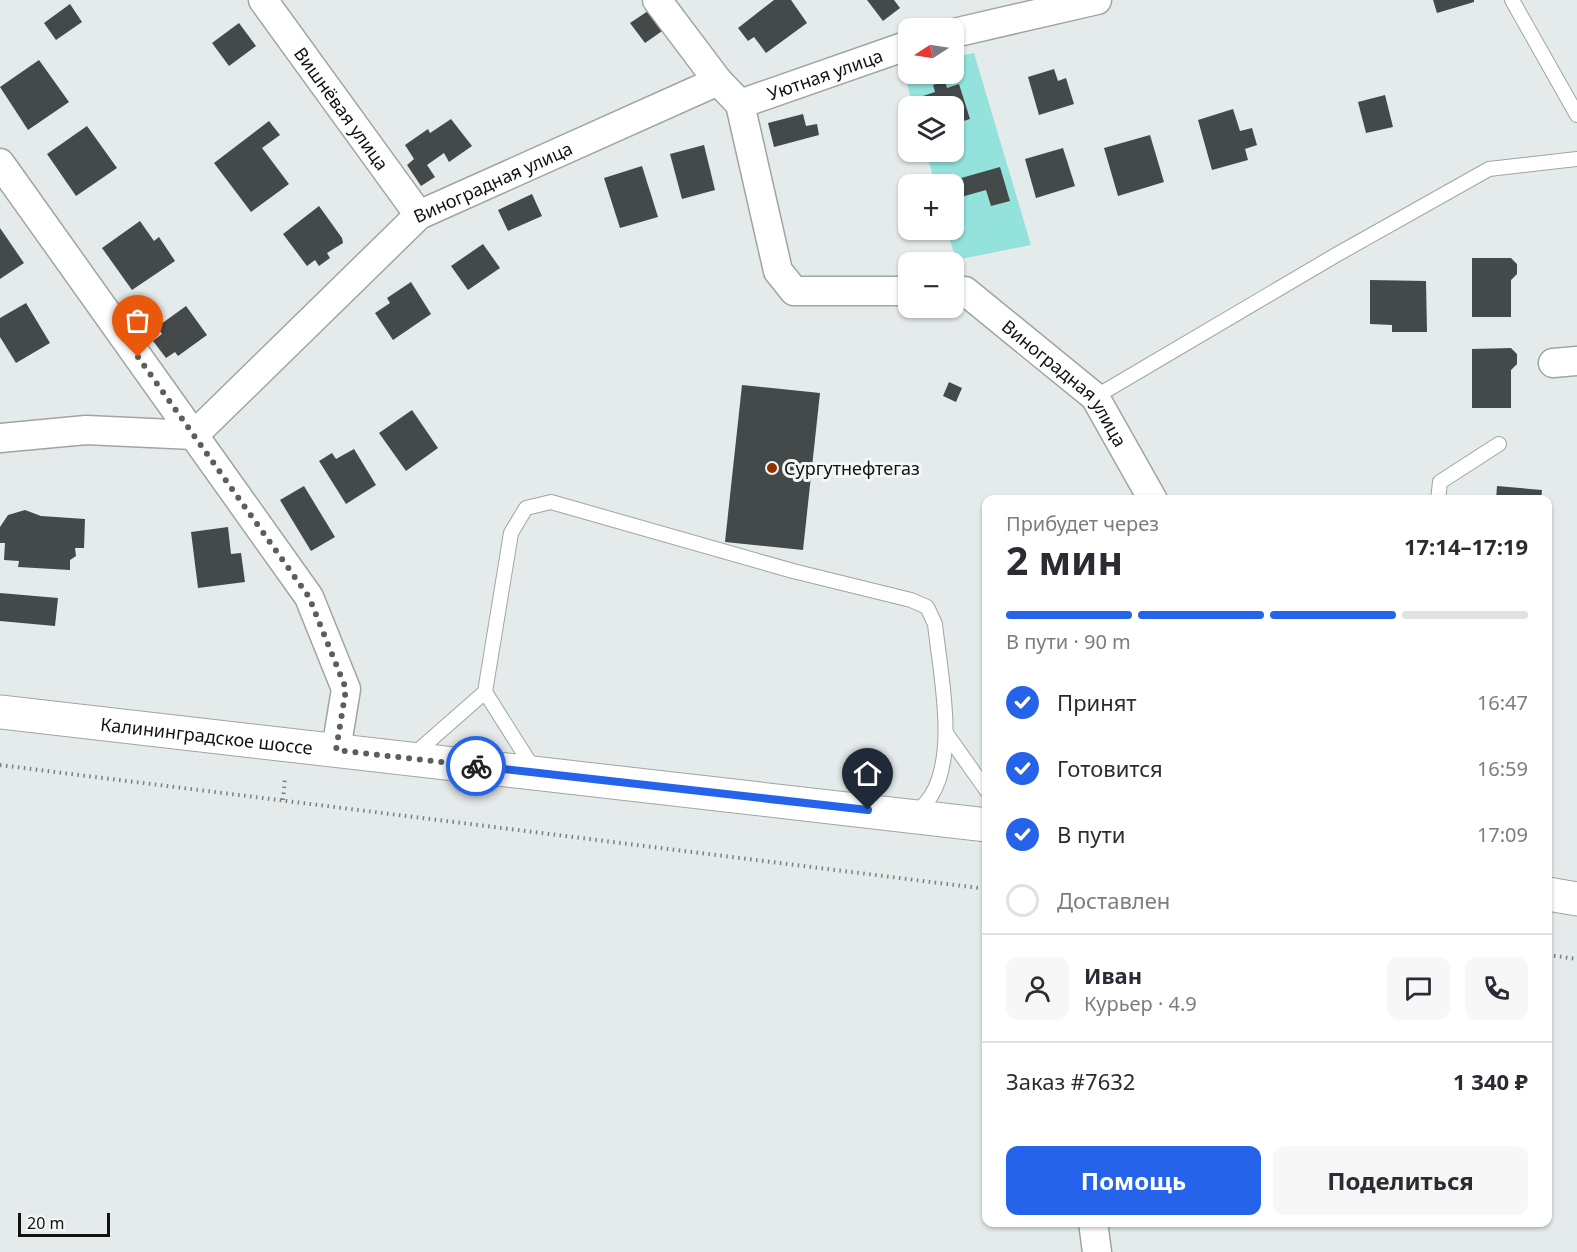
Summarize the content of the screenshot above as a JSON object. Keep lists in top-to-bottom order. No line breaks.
{"streets":{"main road":["Калининградское шоссе"],"street":["Уютная улица","Вишнёвая улица","Виноградная улица"]},"crossings":[["Вишнёвая улица","Виноградная улица"]],"places":["Сургутнефтегаз"],"scale_bar":"20 m","north":"left","page":{"map_buttons":["+","−"],"heading":["2 мин","Прибудет через","17:14–17:19"],"panel":["Иван","Курьер · 4.9","Заказ #7632","1 340 ₽"],"bar":"В пути · 90 m","list":[["Принят","16:47"],["Готовится","16:59"],["В пути","17:09"],"Доставлен"],"buttons":["Помощь","Поделиться"],"scale":"20 m"}}
